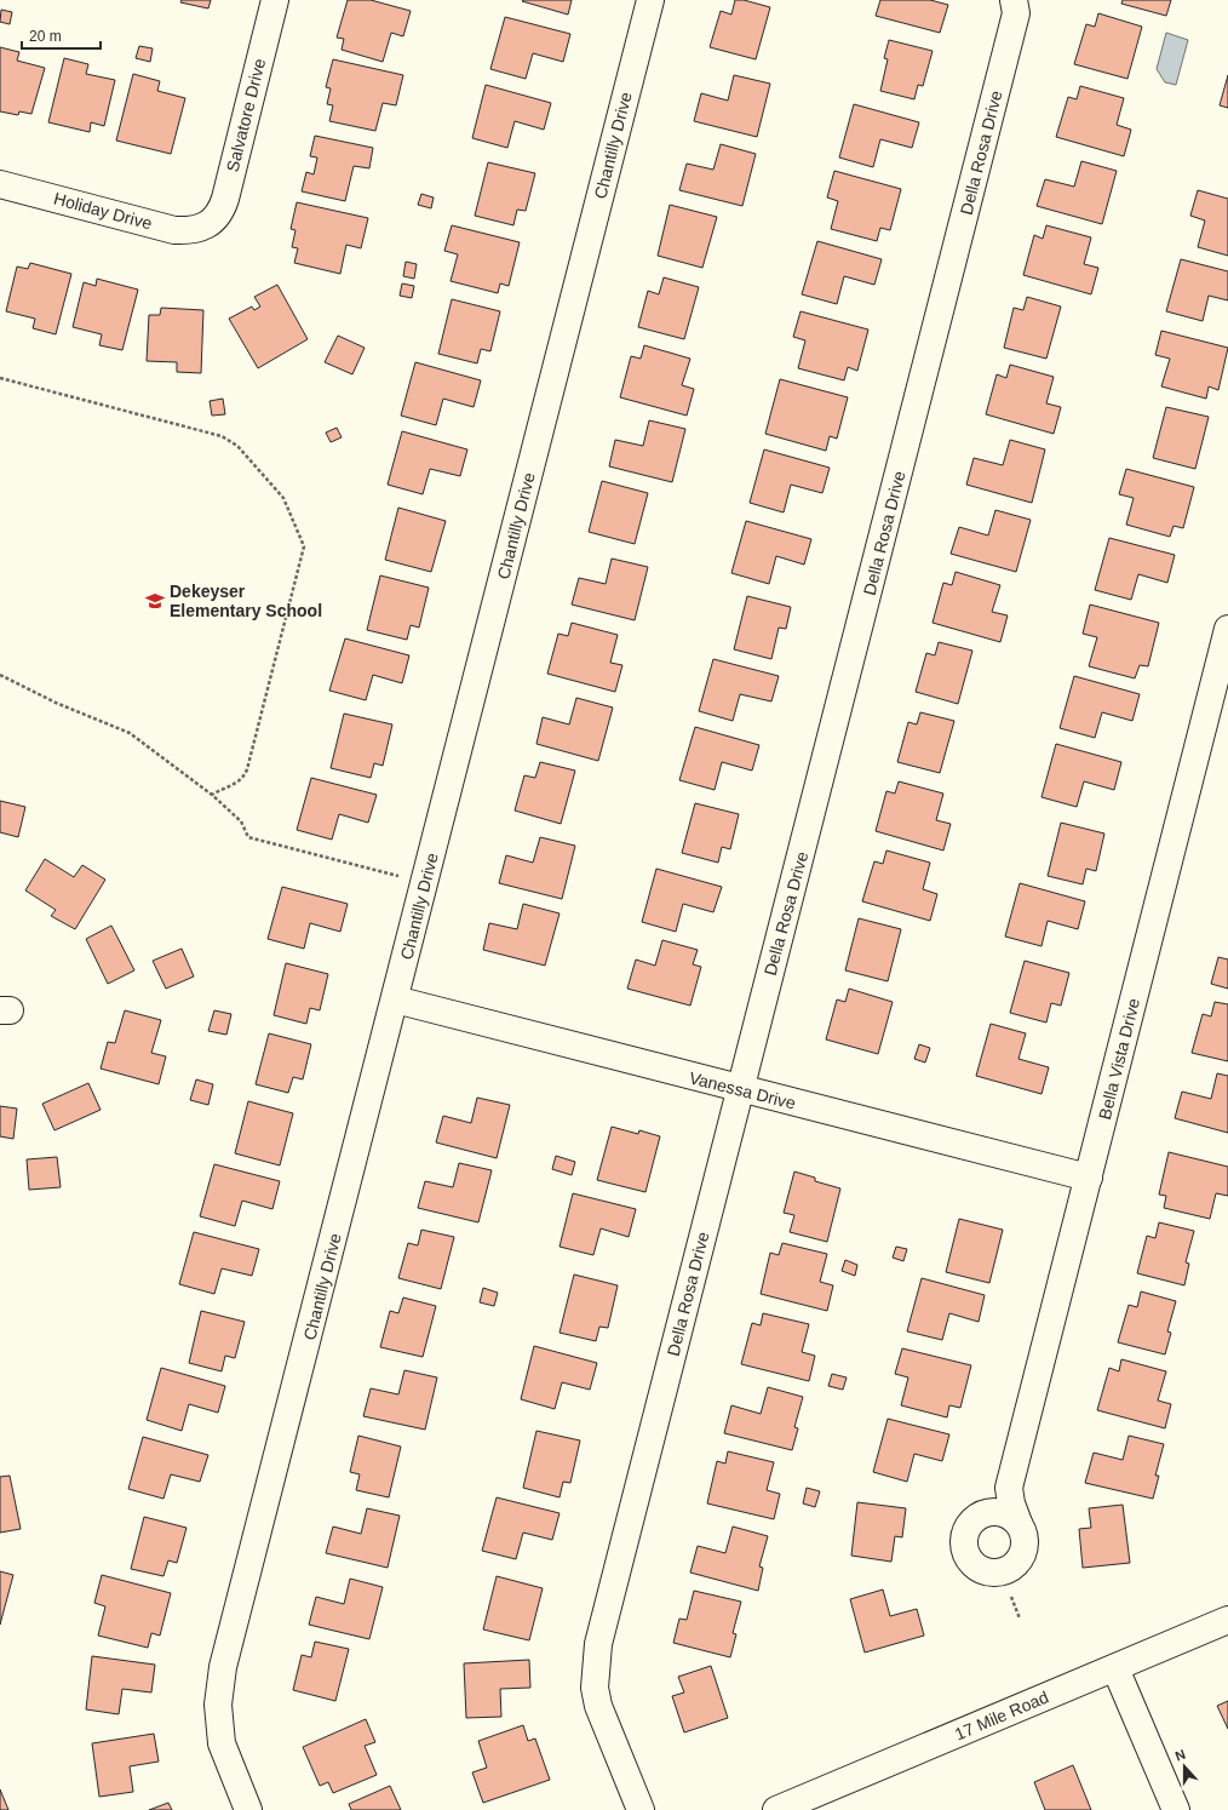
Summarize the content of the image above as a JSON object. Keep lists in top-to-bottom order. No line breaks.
{"streets":{"street":["Salvatore Drive","Chantilly Drive","Della Rosa Drive","Holiday Drive","Bella Vista Drive","Vanessa Drive","17 Mile Road"]},"crossings":[["Salvatore Drive","Holiday Drive"],["Chantilly Drive","Vanessa Drive"],["Della Rosa Drive","Vanessa Drive"],["Bella Vista Drive","Vanessa Drive"]],"places":{"school or university":["Dekeyser Elementary School"]},"scale_bar":"20 m","north":"top"}
